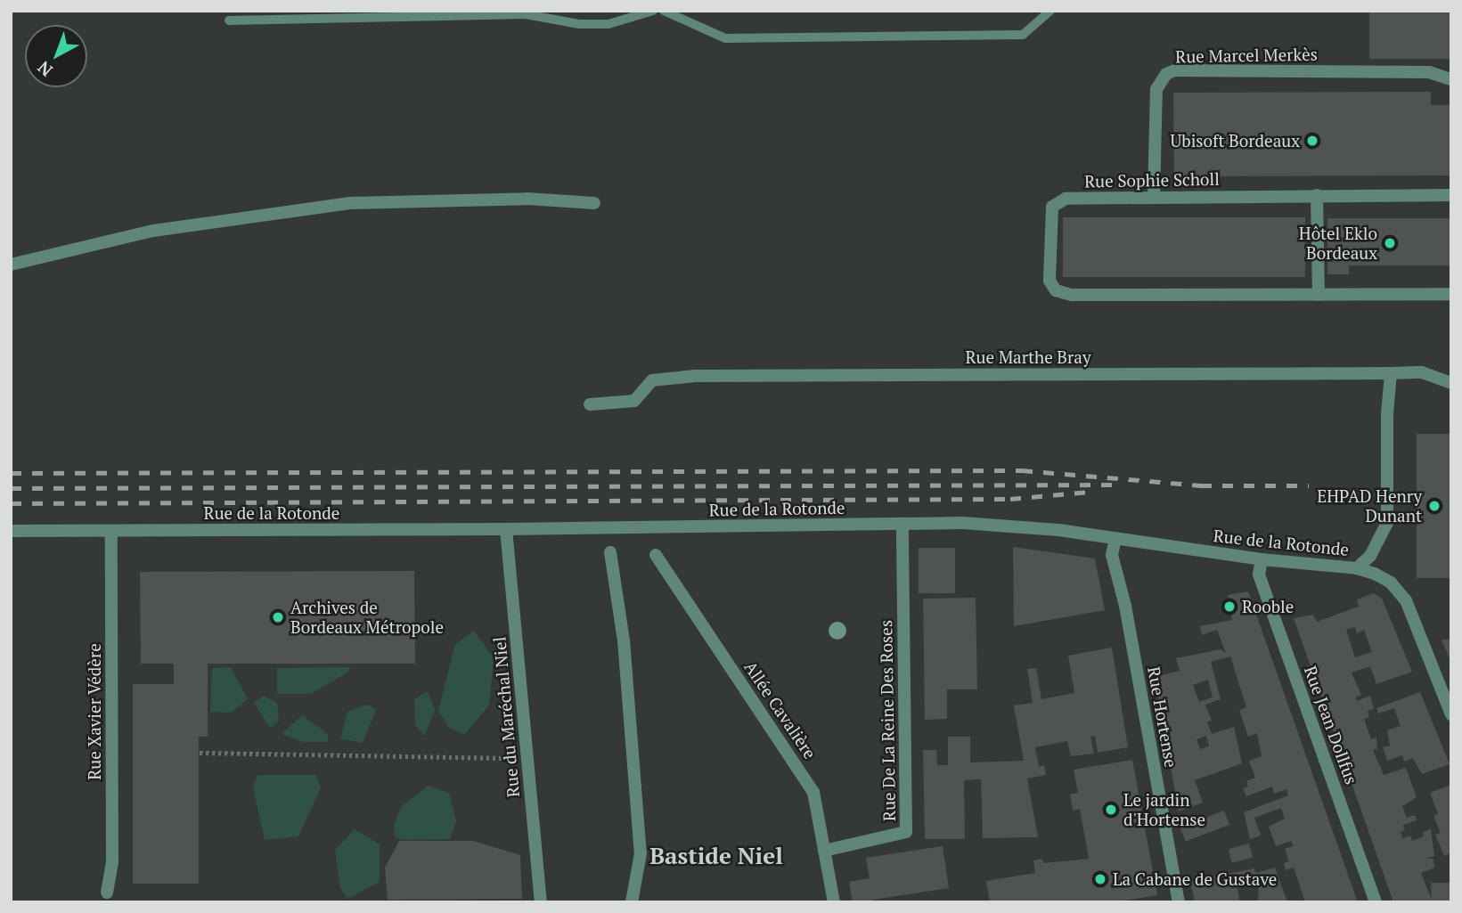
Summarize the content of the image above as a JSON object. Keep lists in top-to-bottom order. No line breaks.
{"streets":{"street":["Rue Marcel Merkès","Rue Sophie Scholl","Rue Marthe Bray","Rue de la Rotonde","Allée Cavalière","Rue Xavier Védère","Rue du Maréchal Niel","Rue Hortense","Rue De La Reine Des Roses","Rue Jean Dollfus"]},"crossings":[["Rue Marcel Merkès","Rue Sophie Scholl"],["Rue de la Rotonde","Rue Xavier Védère"],["Rue de la Rotonde","Rue du Maréchal Niel"],["Rue de la Rotonde","Rue Hortense"],["Rue de la Rotonde","Rue De La Reine Des Roses"],["Rue de la Rotonde","Rue Jean Dollfus"],["Allée Cavalière","Rue De La Reine Des Roses"]],"districts":["Bastide Niel"],"places":["Ubisoft Bordeaux","Hôtel Eklo Bordeaux","EHPAD Henry Dunant","Rooble","Archives de Bordeaux Métropole","Le jardin d'Hortense","La Cabane de Gustave"],"north":"bottom left"}
